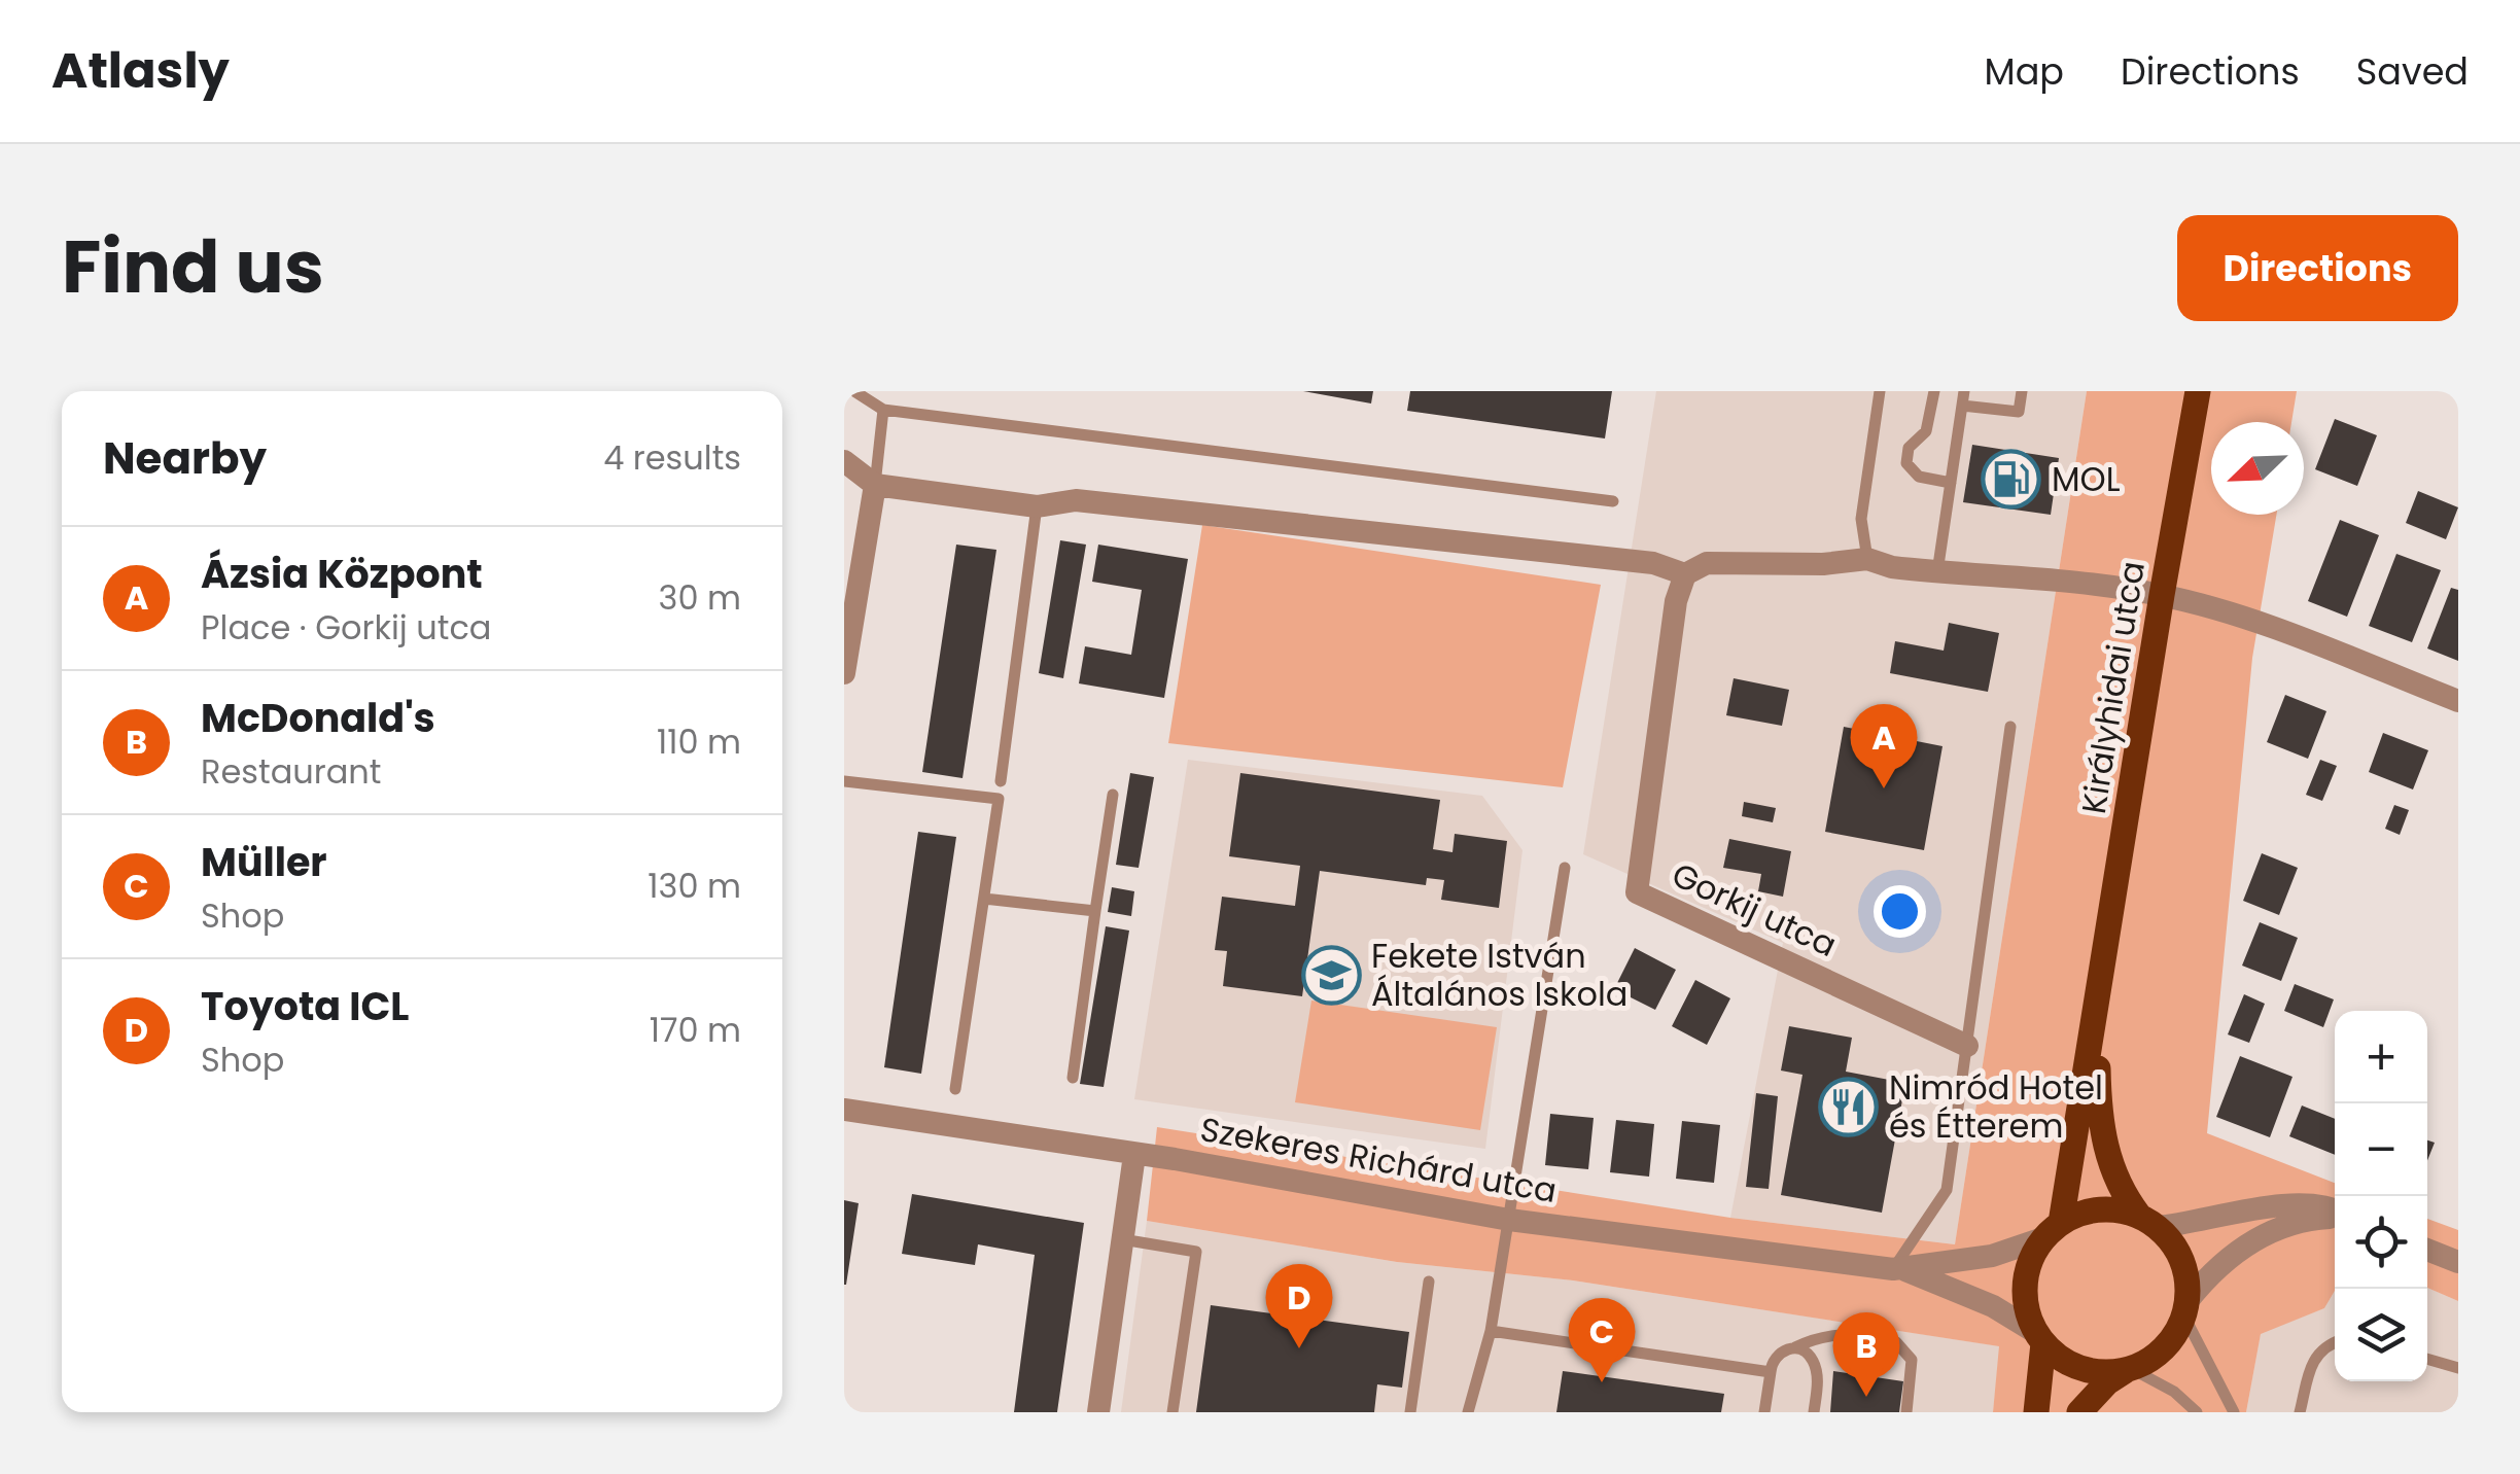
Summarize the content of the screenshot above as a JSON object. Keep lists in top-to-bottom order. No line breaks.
{"streets":{"main road":["Királyhidai utca"],"street":["Gorkij utca","Szekeres Richárd utca"]},"crossings":[["Királyhidai utca","Szekeres Richárd utca"]],"places":{"fuel station":["MOL"],"school or university":["Fekete István Általános Iskola"],"restaurant":["Nimród Hotel és Étterem"]},"north":"bottom left","page":{"header":"Atlasly","nav":["Map","Directions","Saved"],"title":"Find us","buttons":"Directions","heading":["Nearby","4 results"],"list":[{"mark":"A","name":"Ázsia Központ","note":"Place · Gorkij utca","value":"30 m"},{"mark":"B","name":"McDonald's","note":"Restaurant","value":"110 m"},{"mark":"C","name":"Müller","note":"Shop","value":"130 m"},{"mark":"D","name":"Toyota ICL","note":"Shop","value":"170 m"}],"pins":["A","D","C","B"],"map_buttons":["+","−"]}}
